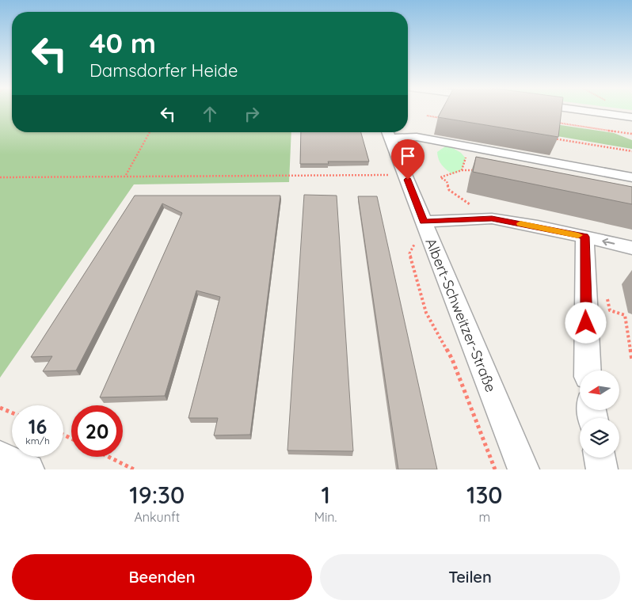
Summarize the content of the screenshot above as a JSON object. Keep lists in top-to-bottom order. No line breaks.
{"streets":{"street":["Albert-Schweitzer-Straße"]},"north":"left","page":{"turn":["40 m","Damsdorfer Heide"],"speed":"16 km/h","limit":"20","eta":["19:30","Ankunft","1","Min.","130","m"],"buttons":["Beenden","Teilen"]}}
